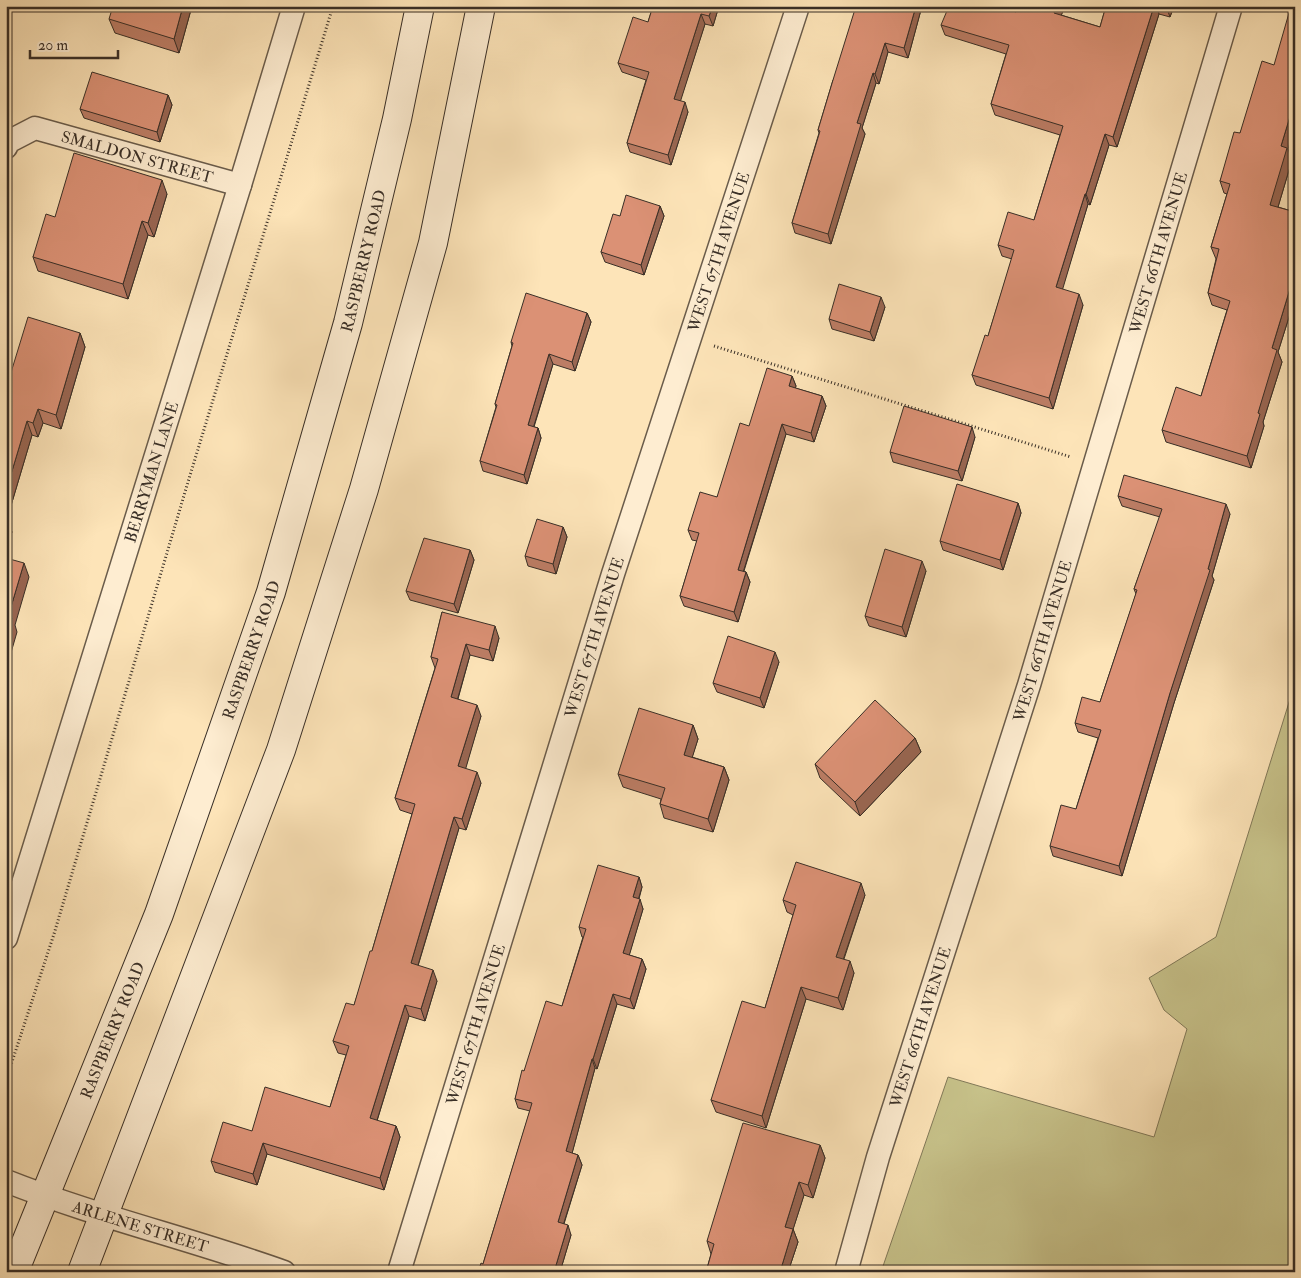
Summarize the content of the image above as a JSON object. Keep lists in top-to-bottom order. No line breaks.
{"streets":{"main road":["RASPBERRY ROAD"],"street":["SMALDON STREET","WEST 67TH AVENUE","WEST 66TH AVENUE","BERRYMAN LANE","ARLENE STREET"]},"crossings":[["SMALDON STREET","BERRYMAN LANE"],["RASPBERRY ROAD","ARLENE STREET"]],"scale_bar":"20 m"}
